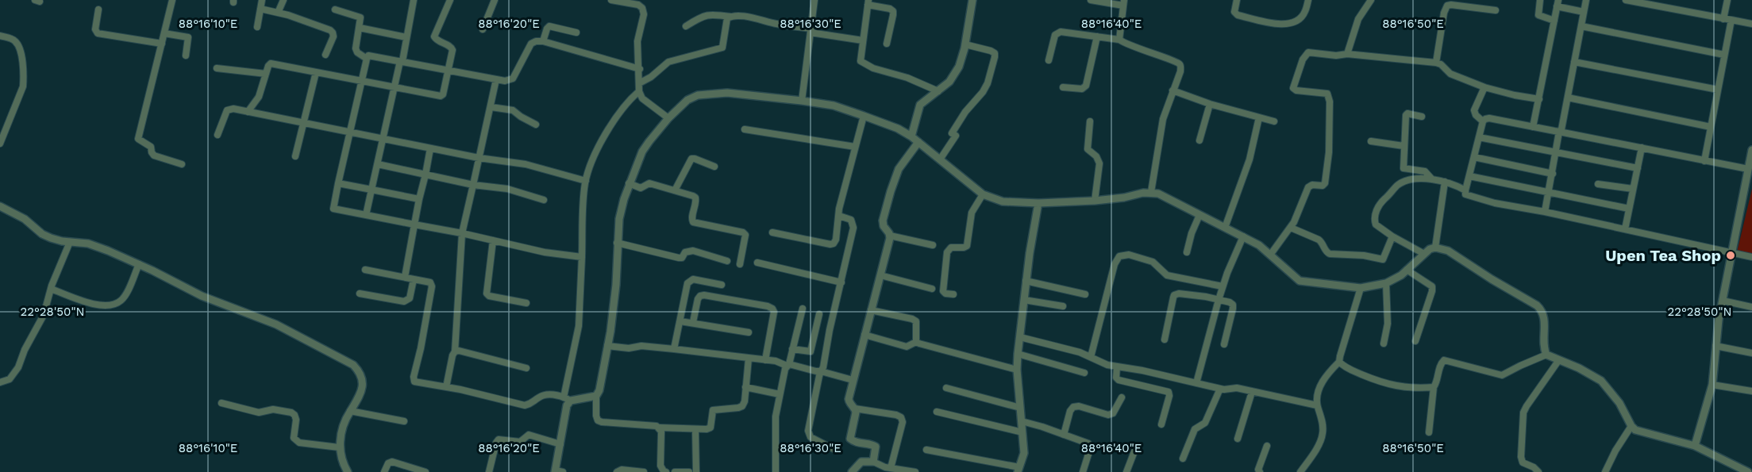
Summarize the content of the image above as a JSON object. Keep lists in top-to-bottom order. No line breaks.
{"places":["Upen Tea Shop"],"coordinates":["88°16'10\"E","88°16'20\"E","88°16'30\"E","88°16'40\"E","88°16'50\"E","22°28'50\"N"]}
